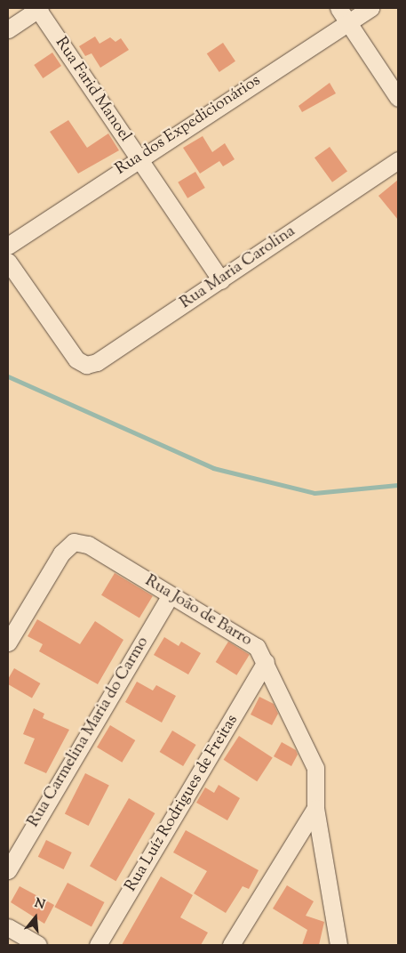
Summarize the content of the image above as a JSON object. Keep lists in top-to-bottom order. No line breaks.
{"streets":{"street":["Rua Farid Manoel","Rua dos Expedicionários","Rua Maria Carolina","Rua João de Barro","Rua Carmelina Maria do Carmo","Rua Luíz Rodrigues de Freitas"]},"crossings":[["Rua Farid Manoel","Rua dos Expedicionários"],["Rua Farid Manoel","Rua Maria Carolina"],["Rua João de Barro","Rua Carmelina Maria do Carmo"],["Rua João de Barro","Rua Luíz Rodrigues de Freitas"]],"north":"top"}
